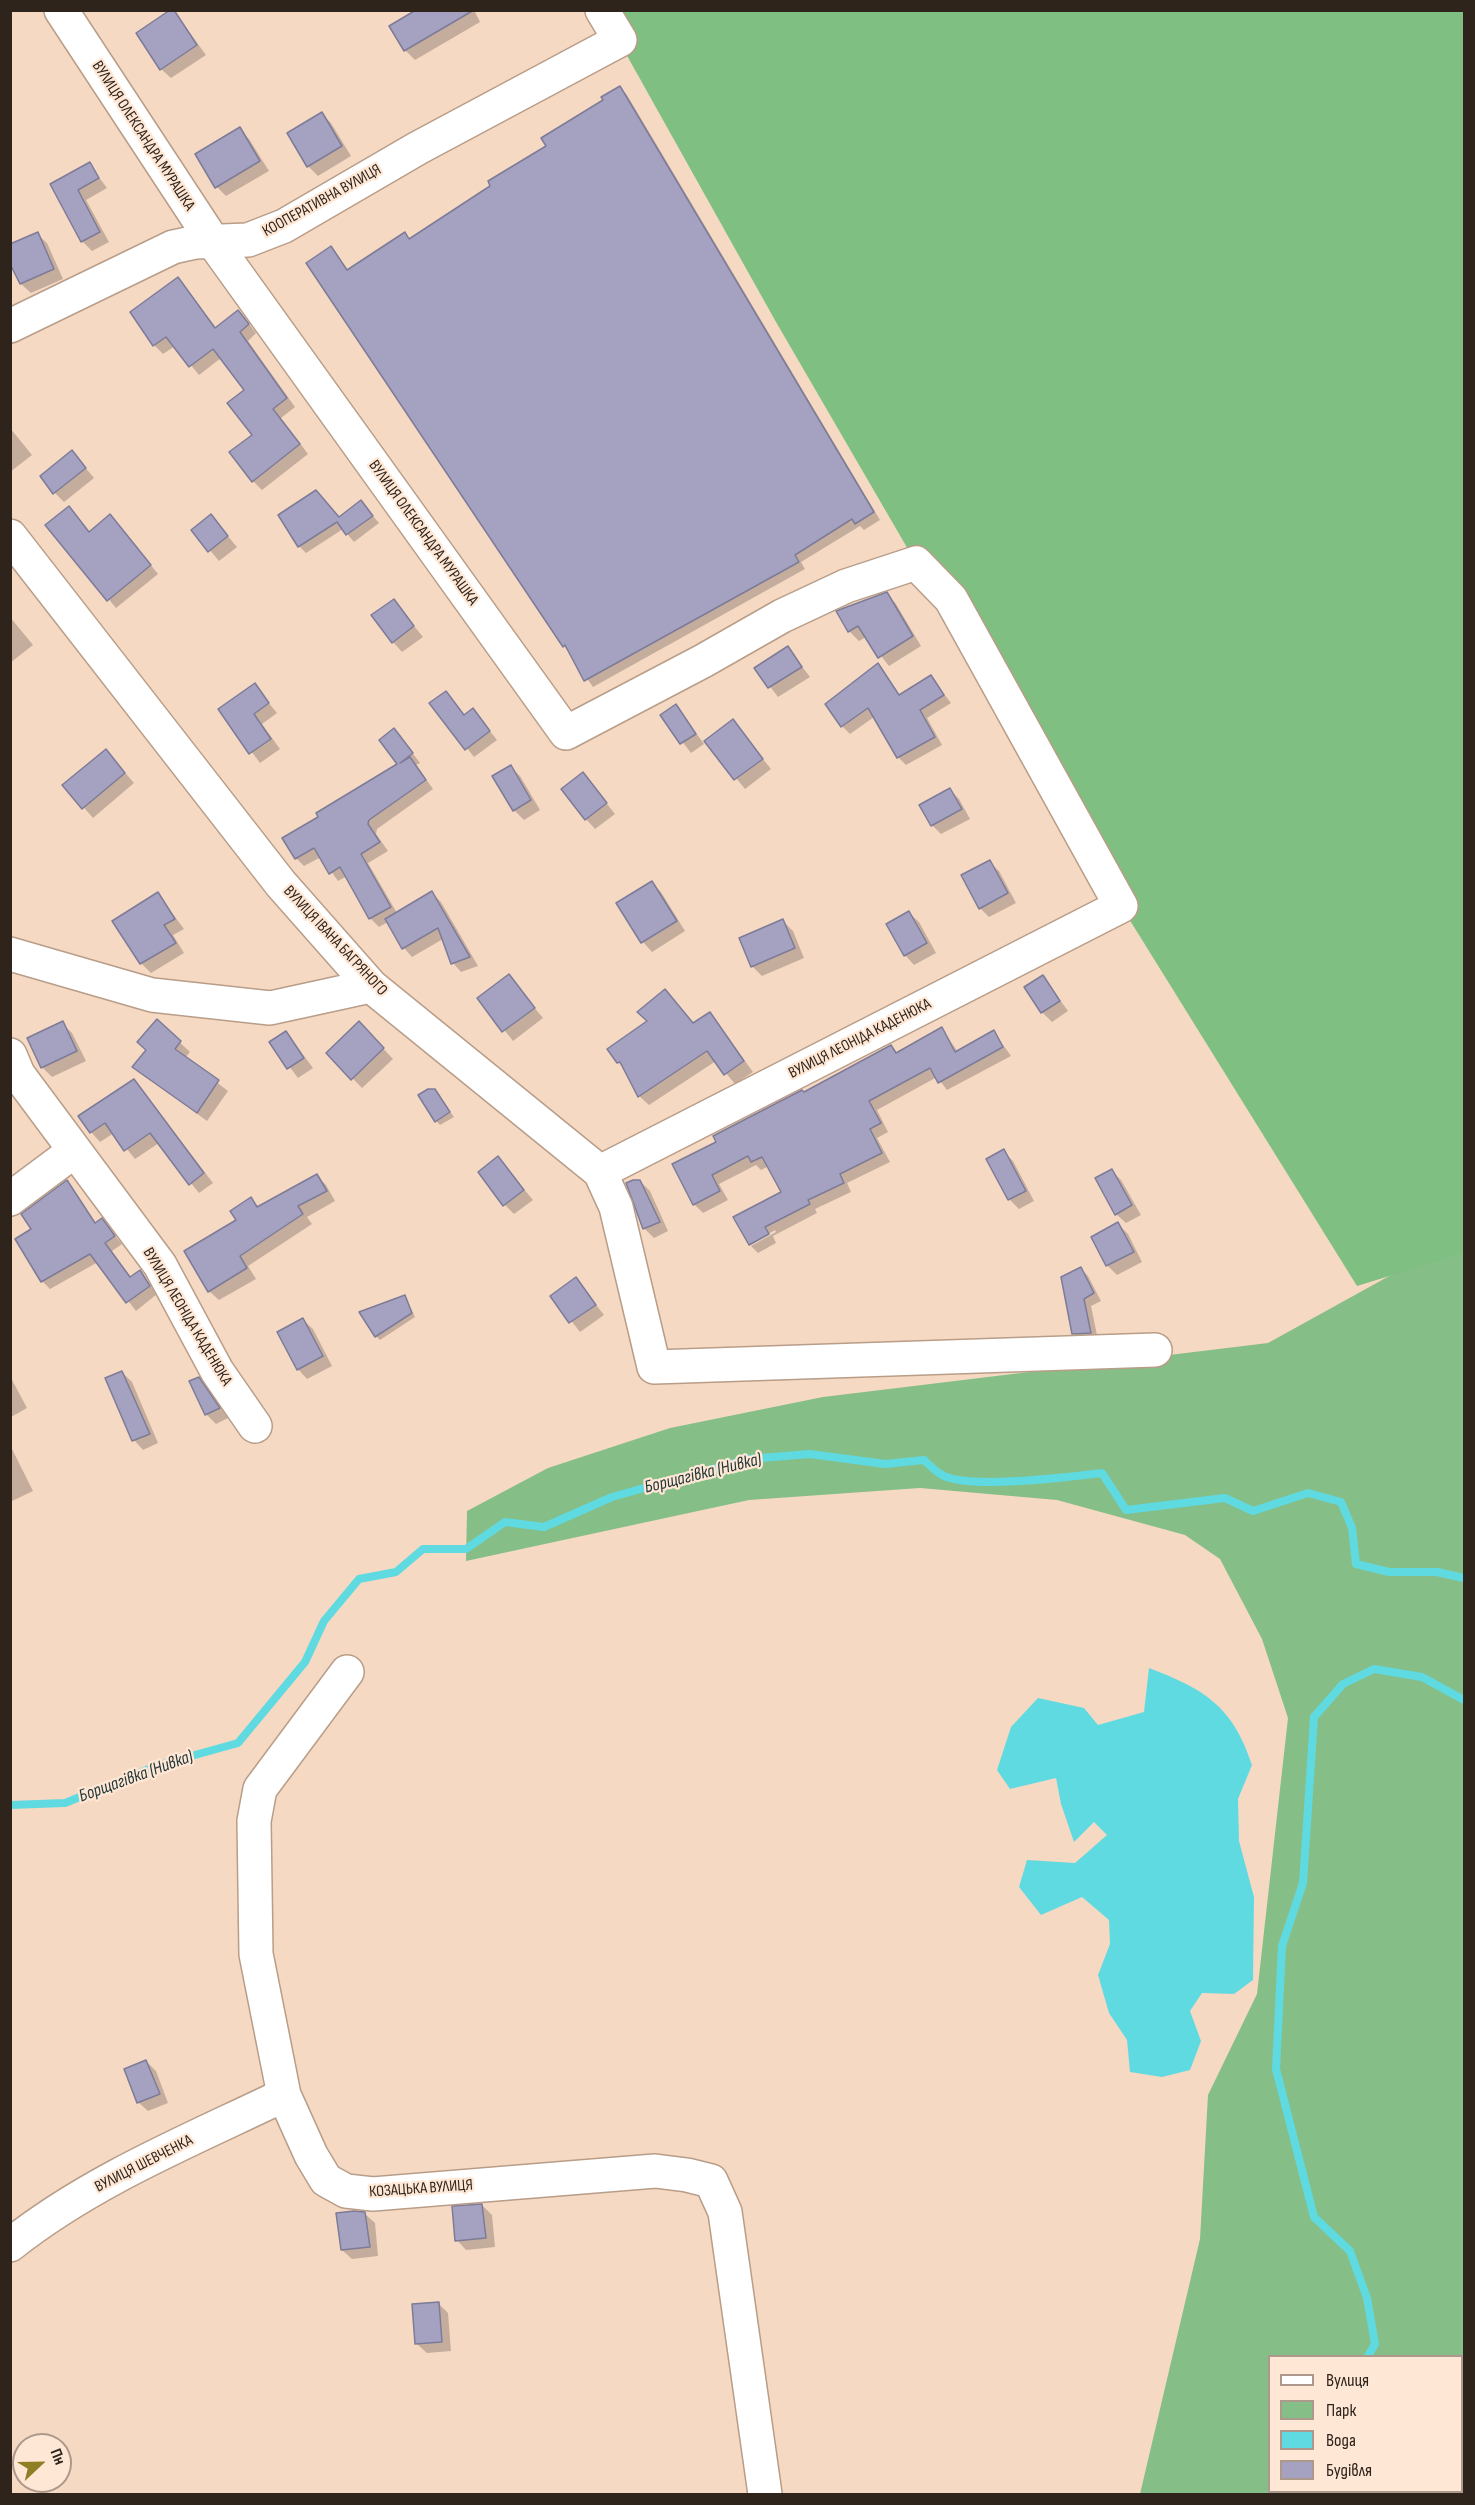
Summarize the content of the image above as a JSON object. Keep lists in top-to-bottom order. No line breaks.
{"streets":{"street":["ВУЛИЦЯ ОЛЕКСАНДРА МУРАШКА","КООПЕРАТИВНА ВУЛИЦЯ","ВУЛИЦЯ ІВАНА БАГРЯНОГО","ВУЛИЦЯ ЛЕОНІДА КАДЕНЮКА","ВУЛИЦЯ ШЕВЧЕНКА","КОЗАЦЬКА ВУЛИЦЯ"]},"crossings":[["ВУЛИЦЯ ОЛЕКСАНДРА МУРАШКА","КООПЕРАТИВНА ВУЛИЦЯ"],["ВУЛИЦЯ ОЛЕКСАНДРА МУРАШКА","ВУЛИЦЯ ЛЕОНІДА КАДЕНЮКА"],["ВУЛИЦЯ ІВАНА БАГРЯНОГО","ВУЛИЦЯ ЛЕОНІДА КАДЕНЮКА"],["ВУЛИЦЯ ШЕВЧЕНКА","КОЗАЦЬКА ВУЛИЦЯ"]],"water":["Борщагівка (Нивка)"],"legend":["Вулиця","Парк","Вода","Будівля"],"north":"right"}
